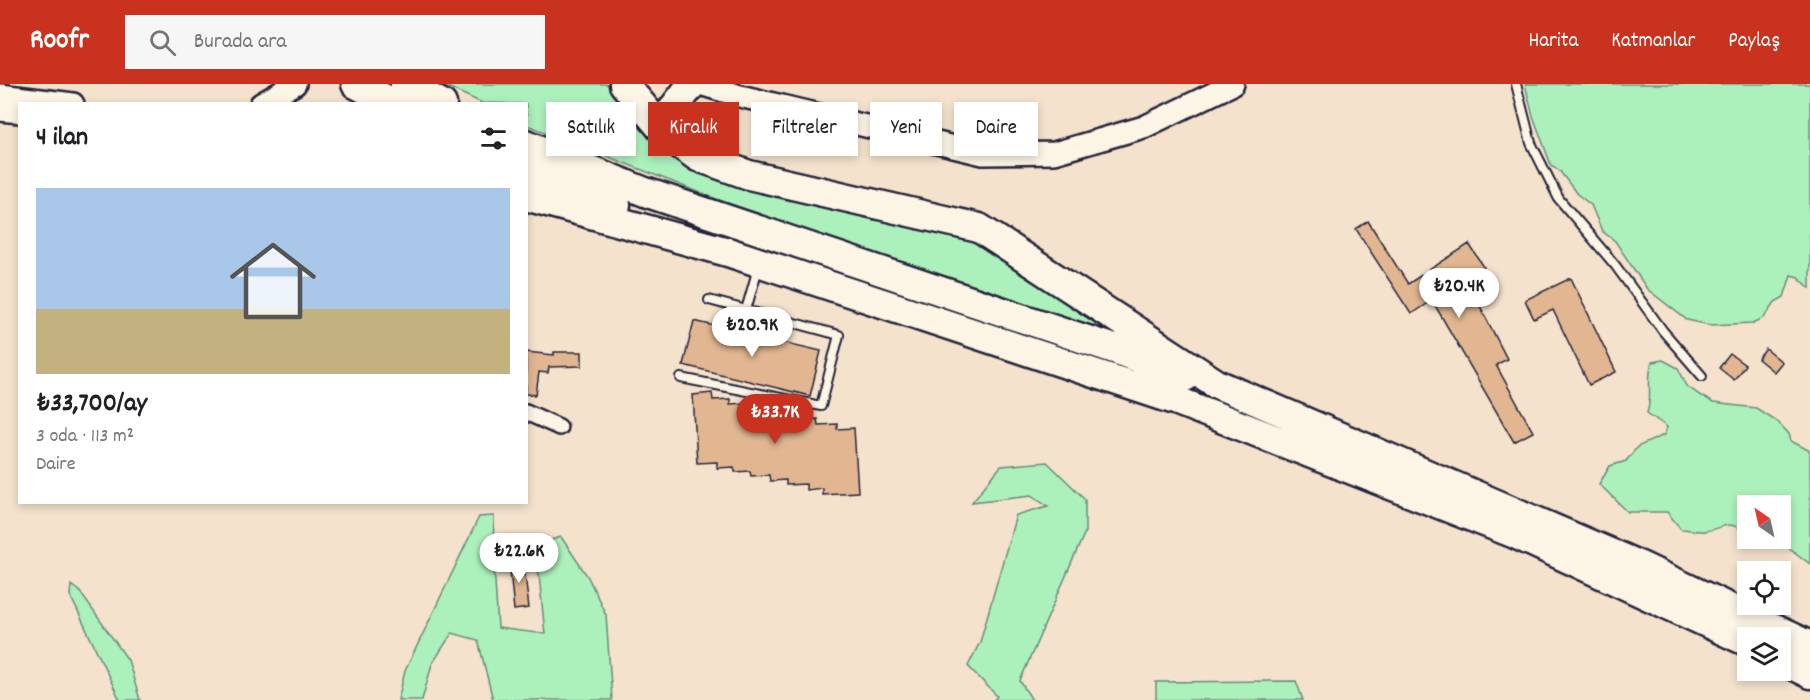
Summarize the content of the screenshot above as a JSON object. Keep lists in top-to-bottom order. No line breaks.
{"north":"top left","page":{"header":"Roofr","search":"Burada ara","nav":["Harita","Katmanlar","Paylaş"],"chip":["Satılık","Kiralık","Filtreler","Yeni","Daire"],"heading":"4 ilan","list":[{"name":"₺33,700/ay","note":"3 oda · 113 m² · Daire"}],"price":["₺20.4K","₺20.9K","₺33.7K","₺22.6K"]}}
